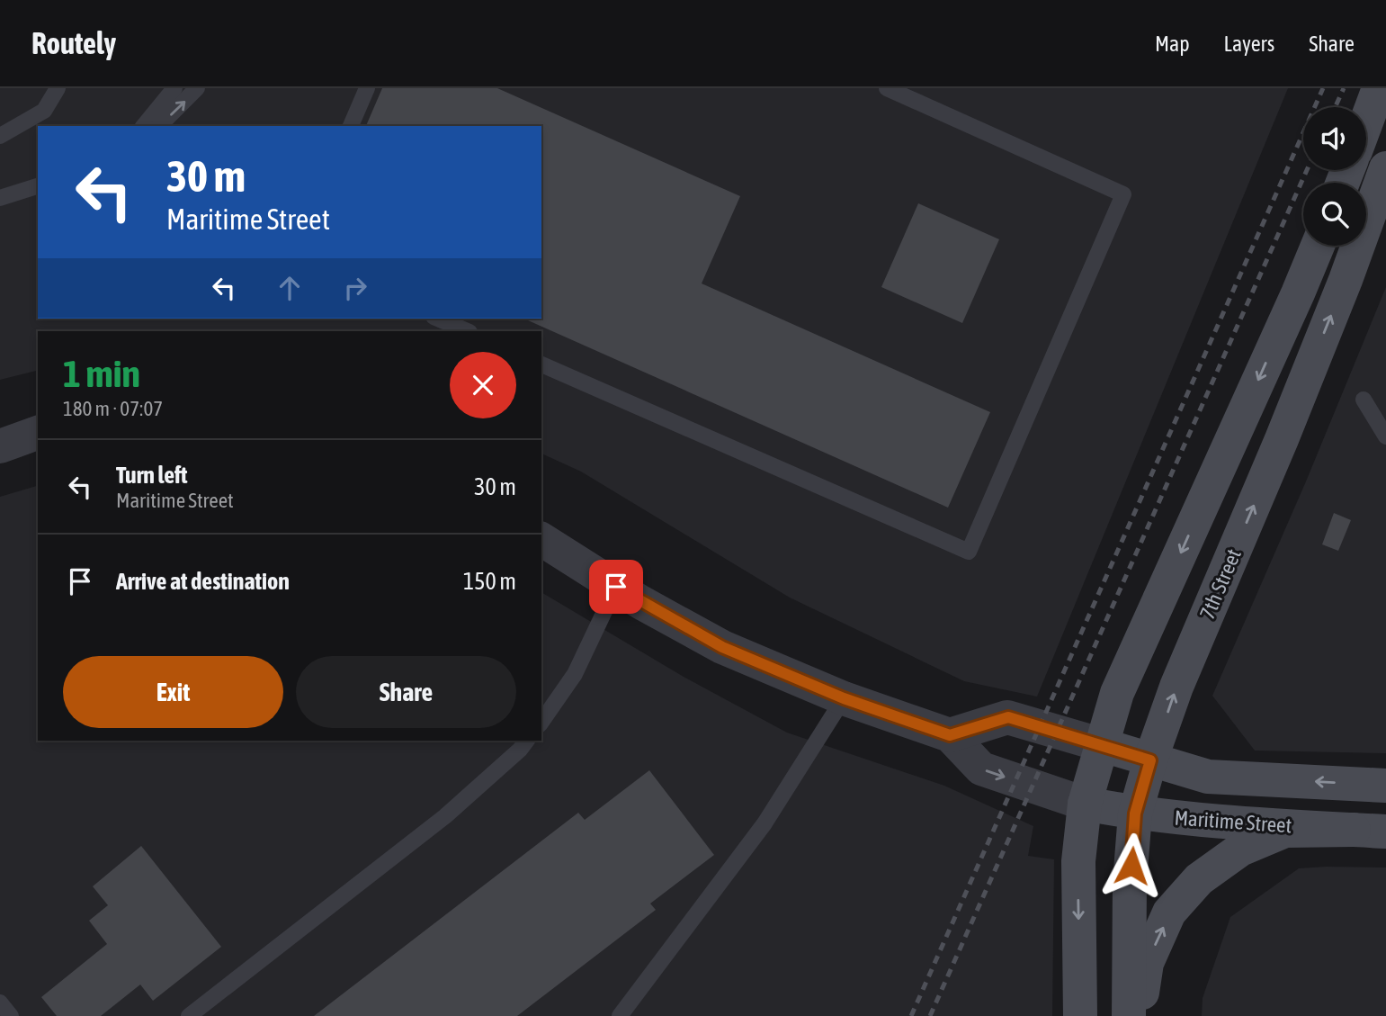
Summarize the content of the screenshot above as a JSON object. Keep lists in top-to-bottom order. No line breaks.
{"streets":{"main road":["7th Street","Maritime Street"]},"crossings":[["7th Street","Maritime Street"]],"page":{"header":"Routely","nav":["Map","Layers","Share"],"turn":["30 m","Maritime Street"],"heading":["1 min","180 m · 07:07"],"list":[{"name":"Turn left","note":"Maritime Street","value":"30 m"},{"name":"Arrive at destination","value":"150 m"}],"buttons":["Exit","Share"]}}
